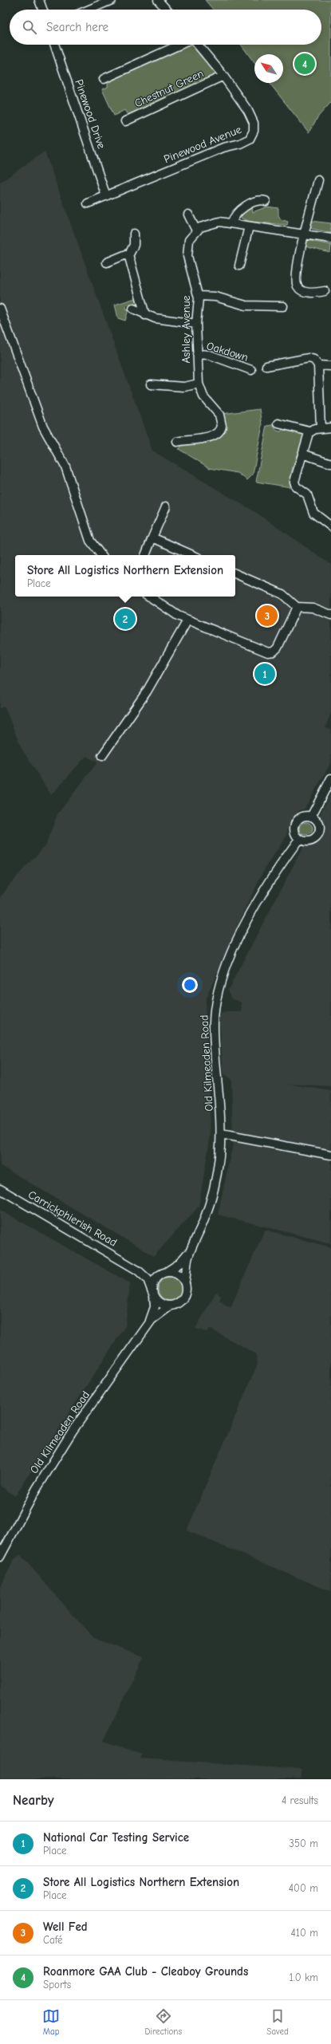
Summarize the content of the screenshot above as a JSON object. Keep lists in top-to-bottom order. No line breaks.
{"streets":{"street":["Chestnut Green","Pinewood Drive","Pinewood Avenue","Ashley Avenue","Oakdown","Old Kilmeaden Road","Carrickphierish Road"]},"crossings":[["Chestnut Green","Pinewood Avenue"],["Pinewood Drive","Pinewood Avenue"],["Ashley Avenue","Oakdown"],["Old Kilmeaden Road","Carrickphierish Road"]],"north":"top left","page":{"search":"Search here","pins":["4","3","2","1"],"popup":["Store All Logistics Northern Extension","Place"],"heading":["Nearby","4 results"],"list":[{"mark":"1","name":"National Car Testing Service","note":"Place","value":"350 m"},{"mark":"2","name":"Store All Logistics Northern Extension","note":"Place","value":"400 m"},{"mark":"3","name":"Well Fed","note":"Café","value":"410 m"},{"mark":"4","name":"Roanmore GAA Club - Cleaboy Grounds","note":"Sports","value":"1.0 km"}],"nav":["Map","Directions","Saved"]}}
